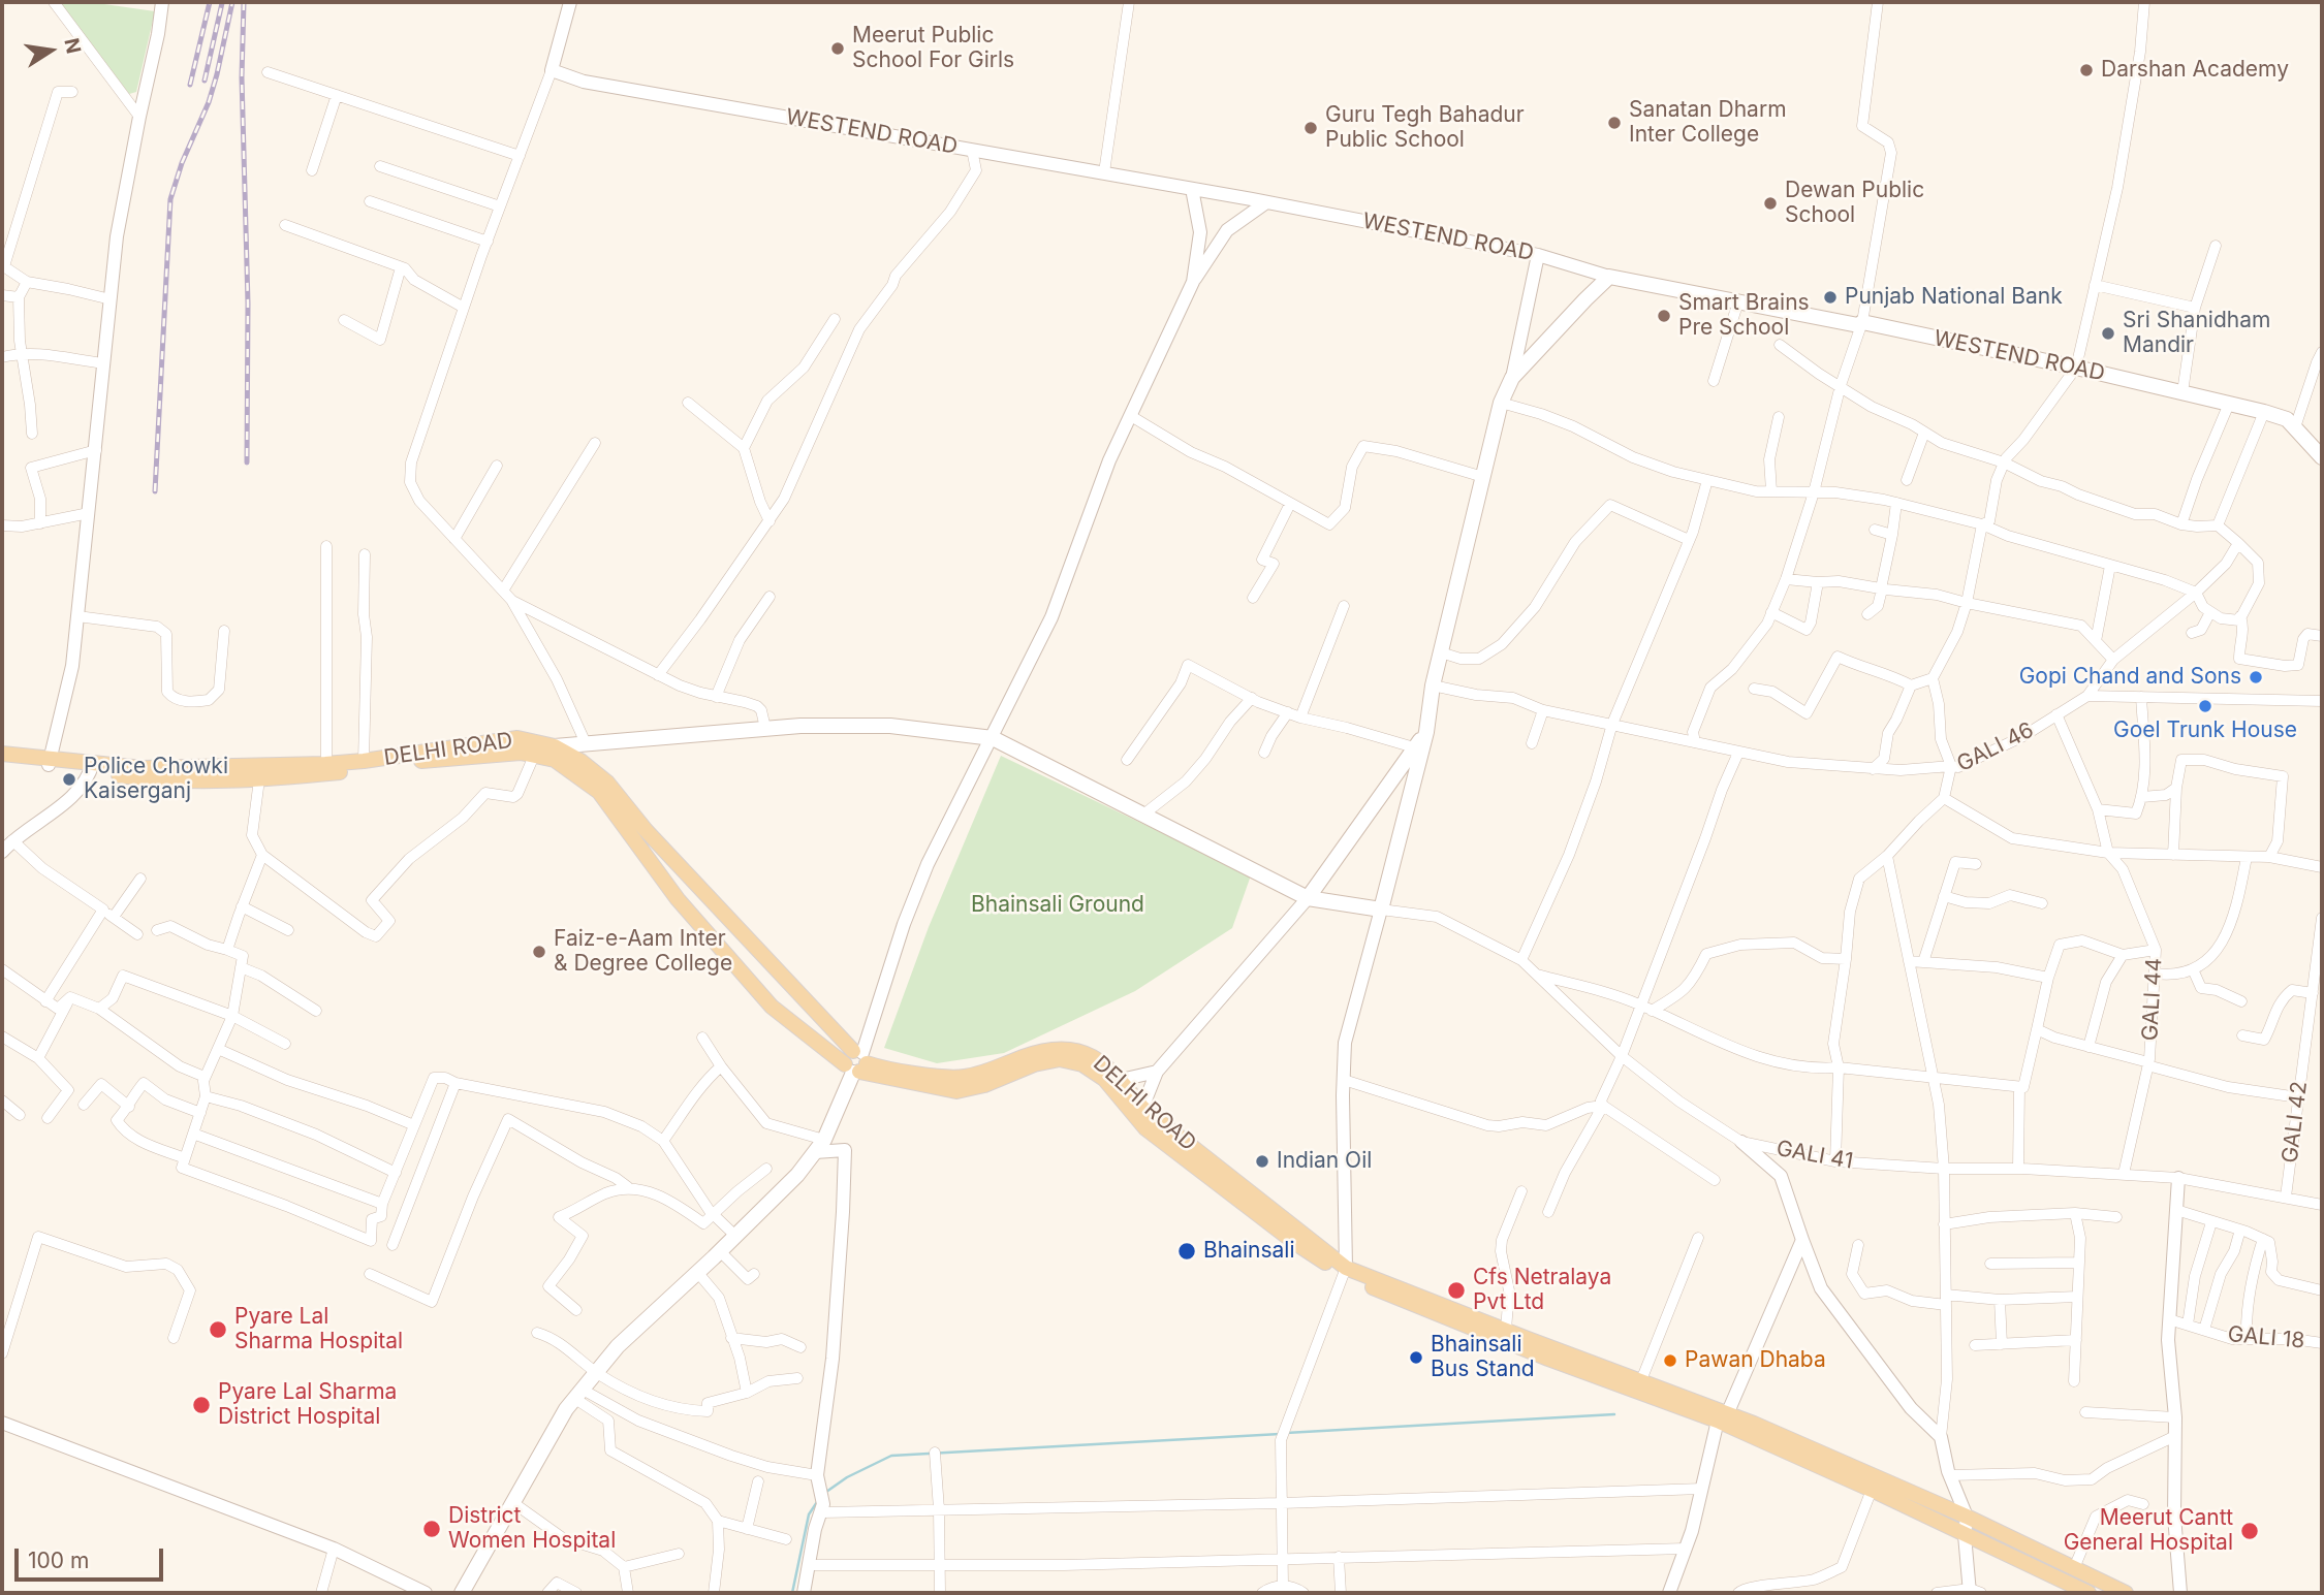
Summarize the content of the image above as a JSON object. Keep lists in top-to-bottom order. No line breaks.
{"streets":{"main road":["WESTEND ROAD","DELHI ROAD"],"street":["GALI 46","GALI 44","GALI 42","GALI 41","GALI 18"]},"crossings":[["GALI 46","GALI 44"],["GALI 44","GALI 41"],["GALI 42","GALI 41"]],"parks":["Bhainsali Ground"],"places":["Meerut Public School For Girls","Darshan Academy","Sanatan Dharm Inter College","Guru Tegh Bahadur Public School","Dewan Public School","Punjab National Bank","Smart Brains Pre School","Sri Shanidham Mandir","Gopi Chand and Sons","Goel Trunk House","Police Chowki Kaiserganj","Faiz-e-Aam Inter & Degree College","Indian Oil","Bhainsali","Cfs Netralaya Pvt Ltd","Pyare Lal Sharma Hospital","Bhainsali Bus Stand","Pawan Dhaba","Pyare Lal Sharma District Hospital","District Women Hospital","Meerut Cantt General Hospital"],"scale_bar":"100 m","north":"right"}
